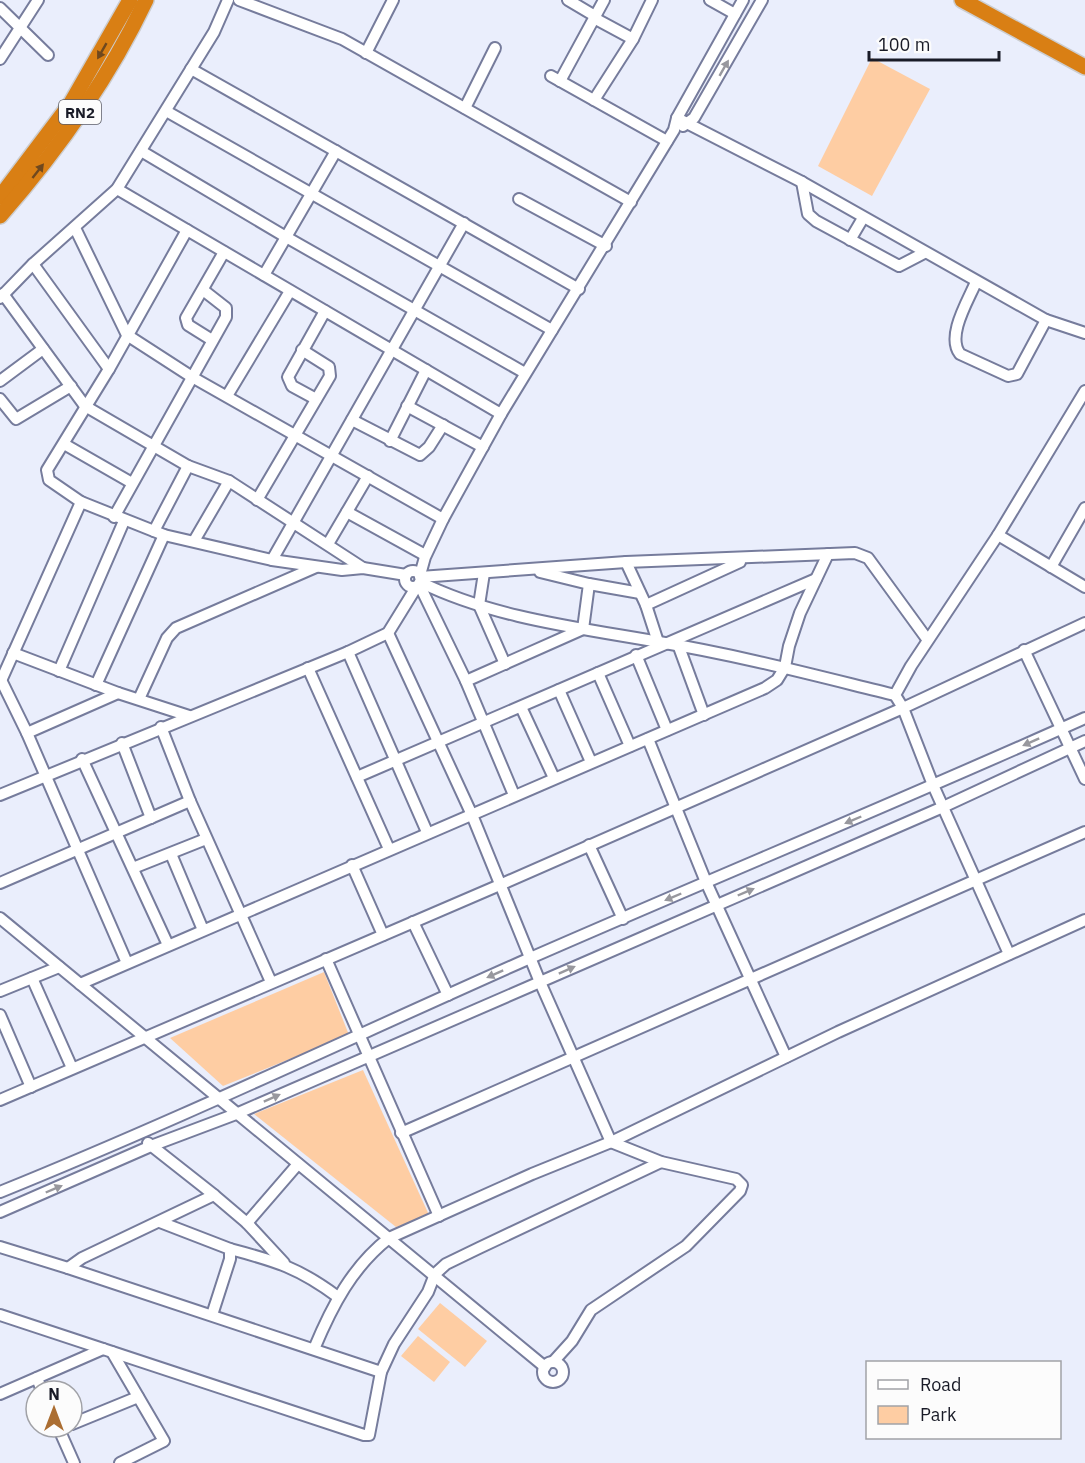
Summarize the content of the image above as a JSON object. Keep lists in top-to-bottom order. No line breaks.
{"streets":{"highway":["RN2"]},"legend":["Road","Park"],"scale_bar":"100 m","north":"top"}
